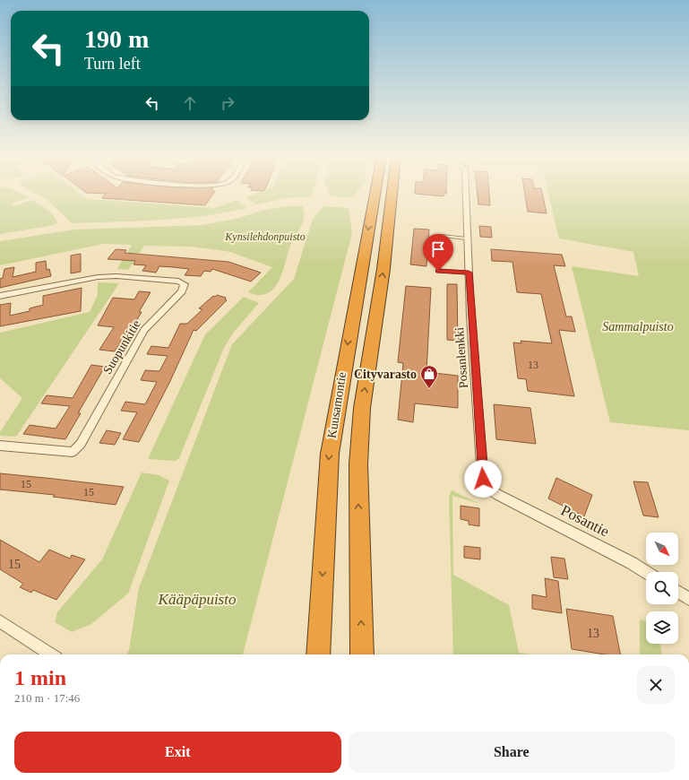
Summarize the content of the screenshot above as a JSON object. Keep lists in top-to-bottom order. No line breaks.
{"streets":{"highway":["Kuusamontie"],"street":["Suopunkitie","Posanlenkki","Posantie"]},"crossings":[["Posanlenkki","Posantie"]],"parks":["Kynsilehdonpuisto","Sammalpuisto","Kääpäpuisto"],"places":{"shop":["Cityvarasto"]},"house_numbers":["13","15","15","15","13"],"north":"bottom right","page":{"turn":["190 m","Turn left"],"heading":["1 min","210 m · 17:46"],"buttons":["Exit","Share"]}}
